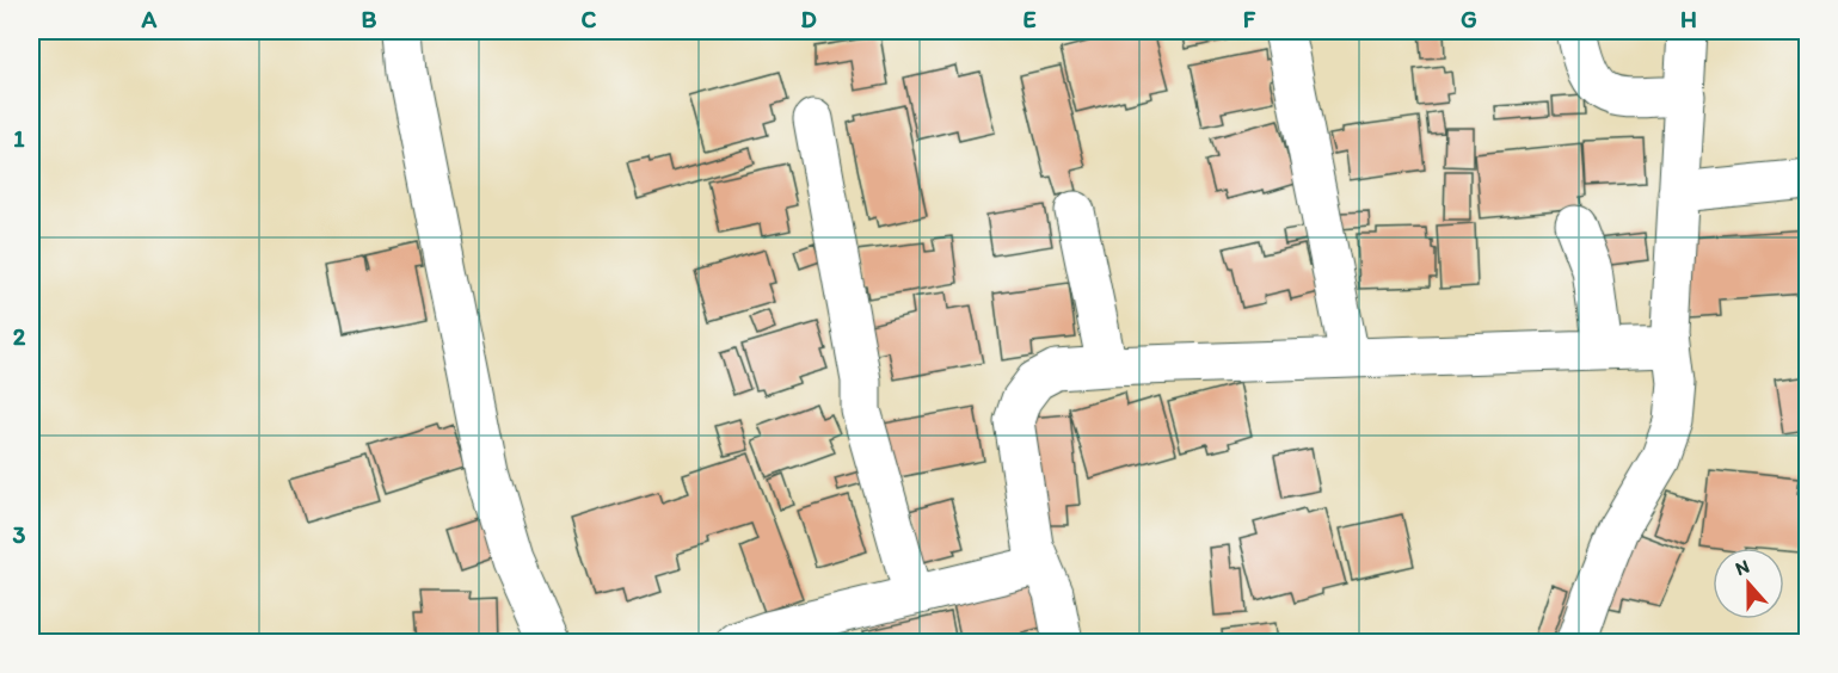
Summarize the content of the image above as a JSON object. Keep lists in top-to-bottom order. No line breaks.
{"north":"top","grid":{"columns":["A","B","C","D","E","F","G","H"],"rows":["1","2","3"]}}
